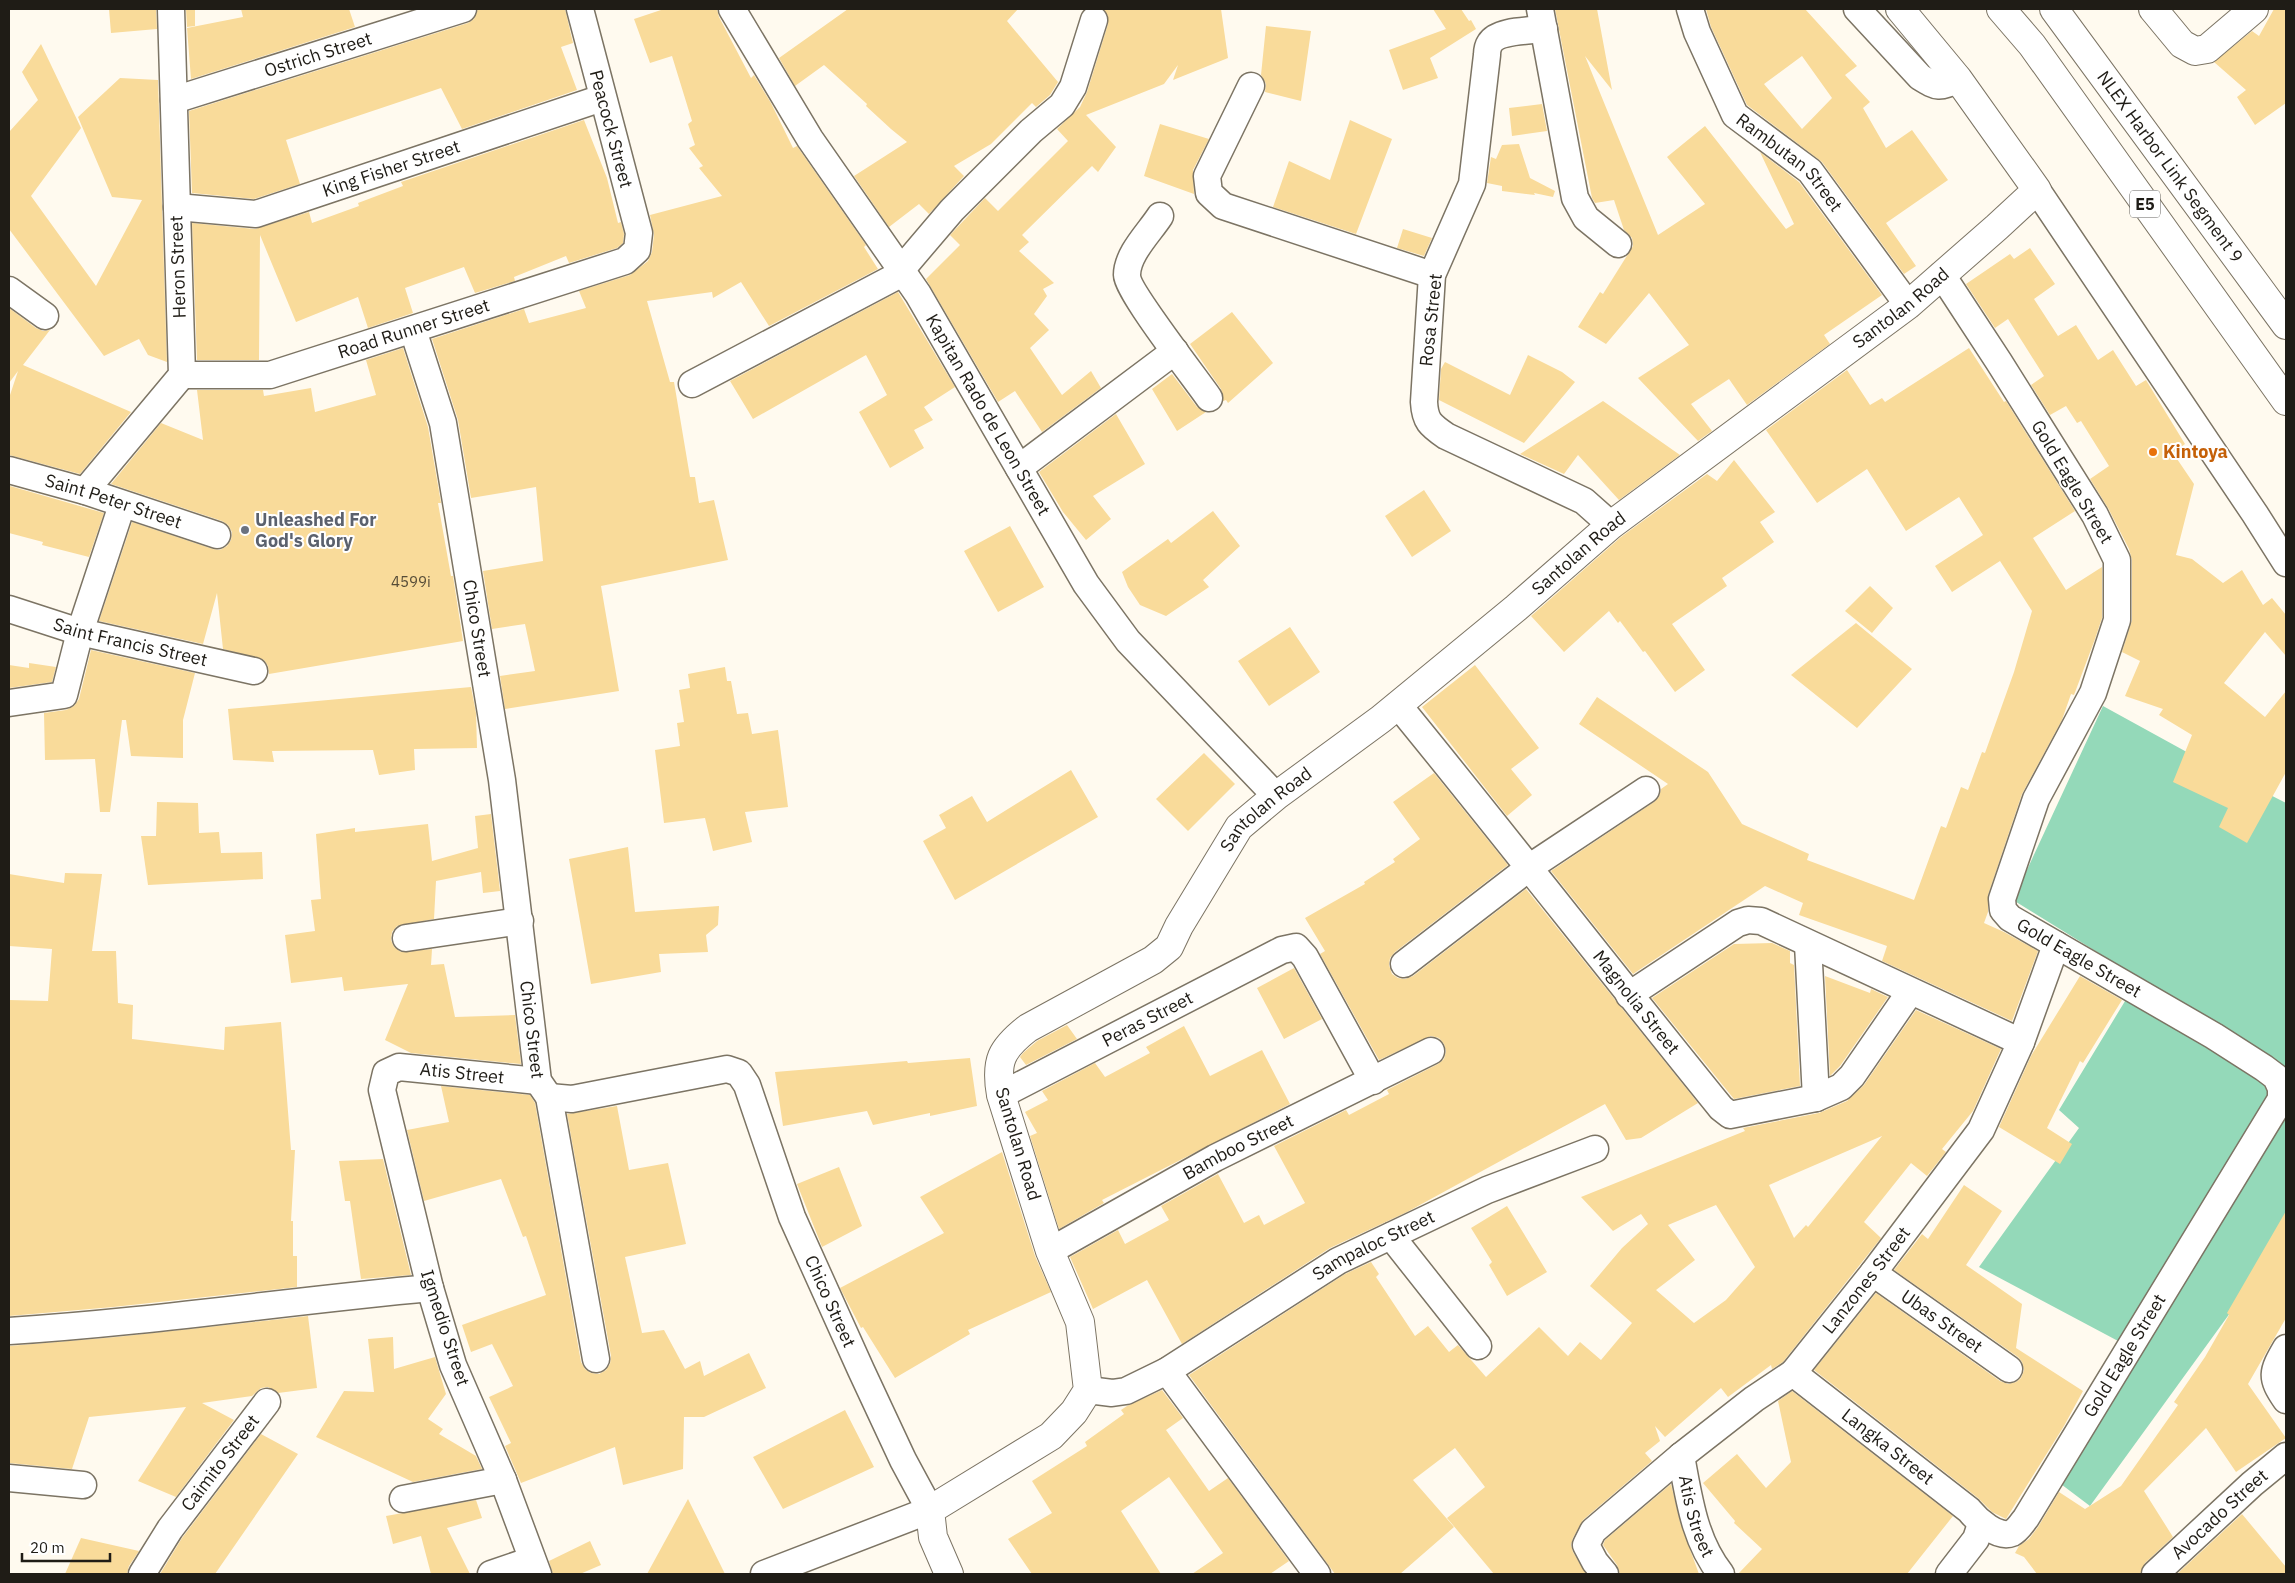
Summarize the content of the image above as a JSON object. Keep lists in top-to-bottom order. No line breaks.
{"streets":{"main road":["NLEX Harbor Link Segment 9","E5","Santolan Road"],"street":["Ostrich Street","Peacock Street","Rambutan Street","King Fisher Street","Heron Street","Rosa Street","Road Runner Street","Kapitan Rado de Leon Street","Gold Eagle Street","Saint Peter Street","Chico Street","Saint Francis Street","Magnolia Street","Peras Street","Atis Street","Bamboo Street","Sampaloc Street","Lanzones Street","Ubas Street","Igmedio Street","Langka Street","Caimito Street","Avocado Street"]},"crossings":[["Ostrich Street","Heron Street"],["Peacock Street","King Fisher Street"],["Peacock Street","Road Runner Street"],["Rambutan Street","Santolan Road"],["King Fisher Street","Heron Street"],["Heron Street","Road Runner Street"],["Santolan Road","Rosa Street"],["Santolan Road","Kapitan Rado de Leon Street"],["Santolan Road","Gold Eagle Street"],["Santolan Road","Magnolia Street"],["Santolan Road","Peras Street"],["Santolan Road","Bamboo Street"],["Santolan Road","Sampaloc Street"],["Road Runner Street","Chico Street"],["Gold Eagle Street","Lanzones Street"],["Gold Eagle Street","Langka Street"],["Chico Street","Atis Street"],["Peras Street","Bamboo Street"],["Atis Street","Lanzones Street"],["Atis Street","Igmedio Street"],["Lanzones Street","Ubas Street"],["Lanzones Street","Langka Street"]],"places":["Kintoya","Unleashed For God's Glory"],"house_numbers":["4599i"],"scale_bar":"20 m"}
